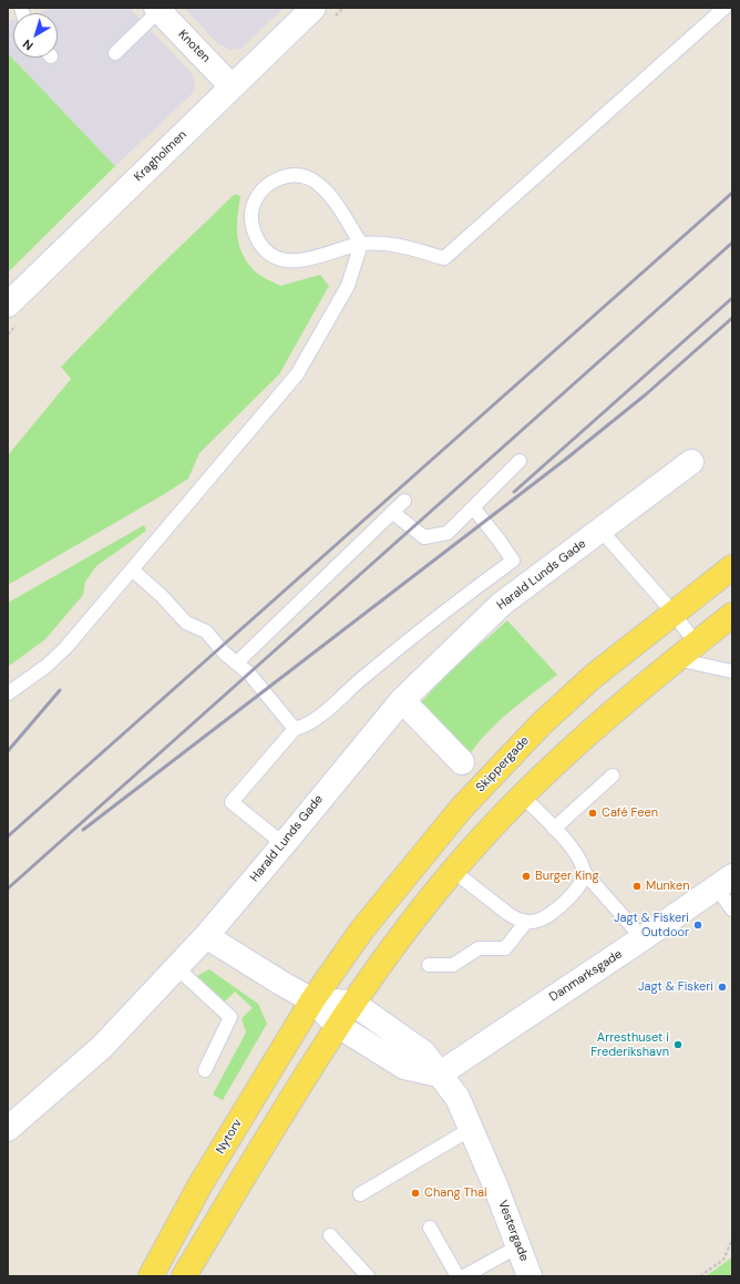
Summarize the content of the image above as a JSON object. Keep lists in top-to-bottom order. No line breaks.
{"streets":{"main road":["Skippergade","Nytorv"],"street":["Knoten","Kragholmen","Harald Lunds Gade","Danmarksgade","Vestergade"]},"crossings":[["Knoten","Kragholmen"],["Skippergade","Nytorv"]],"places":["Café Feen","Burger King","Munken","Jagt & Fiskeri Outdoor","Jagt & Fiskeri","Arresthuset i Frederikshavn","Chang Thai"],"north":"bottom left"}
